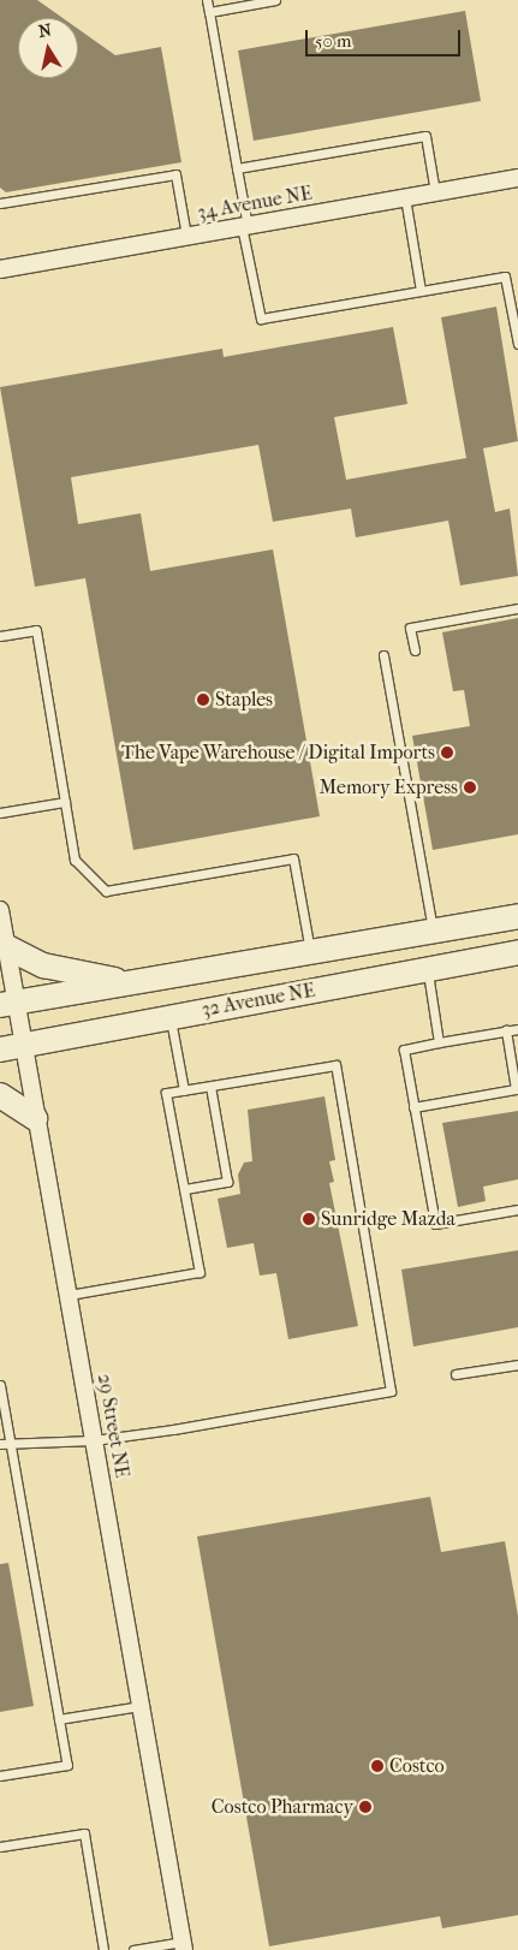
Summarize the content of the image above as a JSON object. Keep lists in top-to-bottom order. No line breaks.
{"streets":{"main road":["32 Avenue NE"],"street":["34 Avenue NE","29 Street NE"]},"crossings":[["32 Avenue NE","29 Street NE"]],"places":["Staples","The Vape Warehouse / Digital Imports","Memory Express","Sunridge Mazda","Costco","Costco Pharmacy"],"scale_bar":"50 m","north":"top"}
